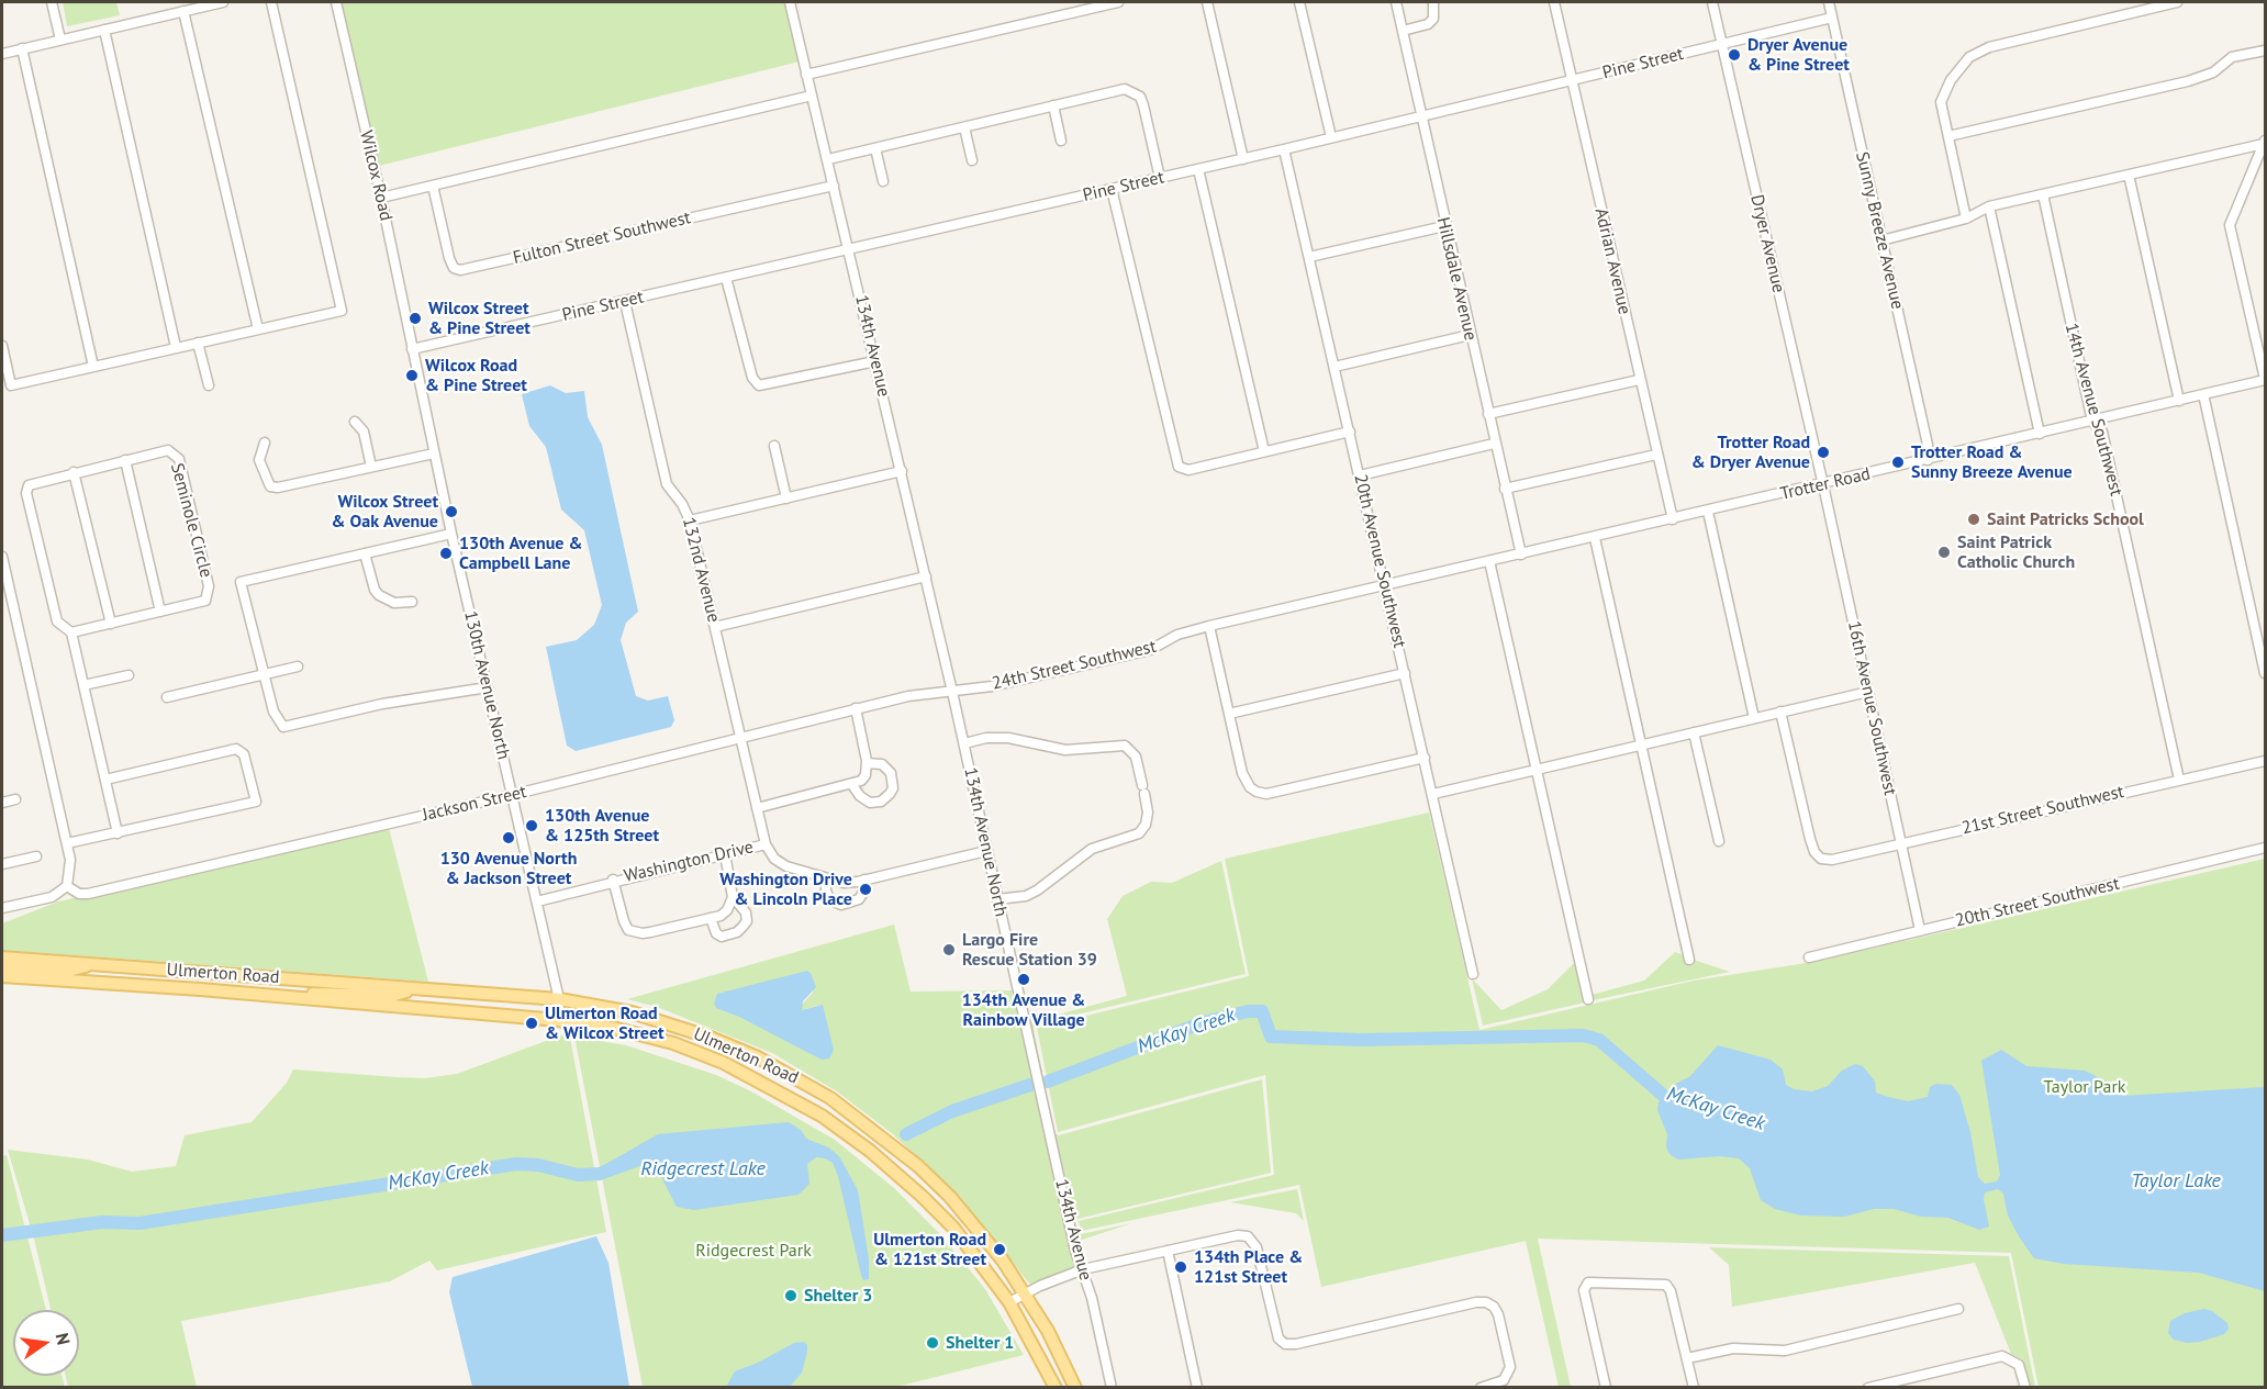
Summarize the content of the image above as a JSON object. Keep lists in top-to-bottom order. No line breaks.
{"streets":{"main road":["Ulmerton Road"],"street":["Pine Street","Wilcox Road","Sunny Breeze Avenue","Fulton Street Southwest","Dryer Avenue","Adrian Avenue","Hillsdale Avenue","134th Avenue","14th Avenue Southwest","Trotter Road","Seminole Circle","20th Avenue Southwest","132nd Avenue","24th Street Southwest","130th Avenue North","16th Avenue Southwest","Jackson Street","21st Street Southwest","134th Avenue North","Washington Drive","20th Street Southwest"]},"crossings":[["Pine Street","Wilcox Road"],["Pine Street","Sunny Breeze Avenue"],["Pine Street","Dryer Avenue"],["Pine Street","Adrian Avenue"],["Pine Street","Hillsdale Avenue"],["Pine Street","134th Avenue"],["Pine Street","20th Avenue Southwest"],["Pine Street","132nd Avenue"],["Pine Street","130th Avenue North"],["Wilcox Road","130th Avenue North"],["Sunny Breeze Avenue","Trotter Road"],["Fulton Street Southwest","134th Avenue"],["Dryer Avenue","Trotter Road"],["Dryer Avenue","16th Avenue Southwest"],["Adrian Avenue","Trotter Road"],["Hillsdale Avenue","Trotter Road"],["134th Avenue","24th Street Southwest"],["134th Avenue","Jackson Street"],["134th Avenue","134th Avenue North"],["14th Avenue Southwest","Trotter Road"],["14th Avenue Southwest","21st Street Southwest"],["Trotter Road","20th Avenue Southwest"],["Trotter Road","24th Street Southwest"],["Trotter Road","16th Avenue Southwest"],["20th Avenue Southwest","24th Street Southwest"],["132nd Avenue","Jackson Street"],["132nd Avenue","Washington Drive"],["24th Street Southwest","Jackson Street"],["24th Street Southwest","134th Avenue North"],["130th Avenue North","Jackson Street"],["130th Avenue North","Washington Drive"],["130th Avenue North","Ulmerton Road"],["16th Avenue Southwest","21st Street Southwest"],["16th Avenue Southwest","20th Street Southwest"],["Jackson Street","134th Avenue North"],["134th Avenue North","Washington Drive"]],"water":["McKay Creek","Ridgecrest Lake","Taylor Lake"],"parks":["Taylor Park","Ridgecrest Park"],"places":["Dryer Avenue & Pine Street","Wilcox Street & Pine Street","Wilcox Road & Pine Street","Trotter Road & Dryer Avenue","Trotter Road & Sunny Breeze Avenue","Wilcox Street & Oak Avenue","Saint Patricks School","Saint Patrick Catholic Church","130th Avenue & Campbell Lane","130th Avenue & 125th Street","130 Avenue North & Jackson Street","Washington Drive & Lincoln Place","Largo Fire Rescue Station 39","134th Avenue & Rainbow Village","Ulmerton Road & Wilcox Street","Ulmerton Road & 121st Street","134th Place & 121st Street","Shelter 3","Shelter 1"],"north":"right"}
